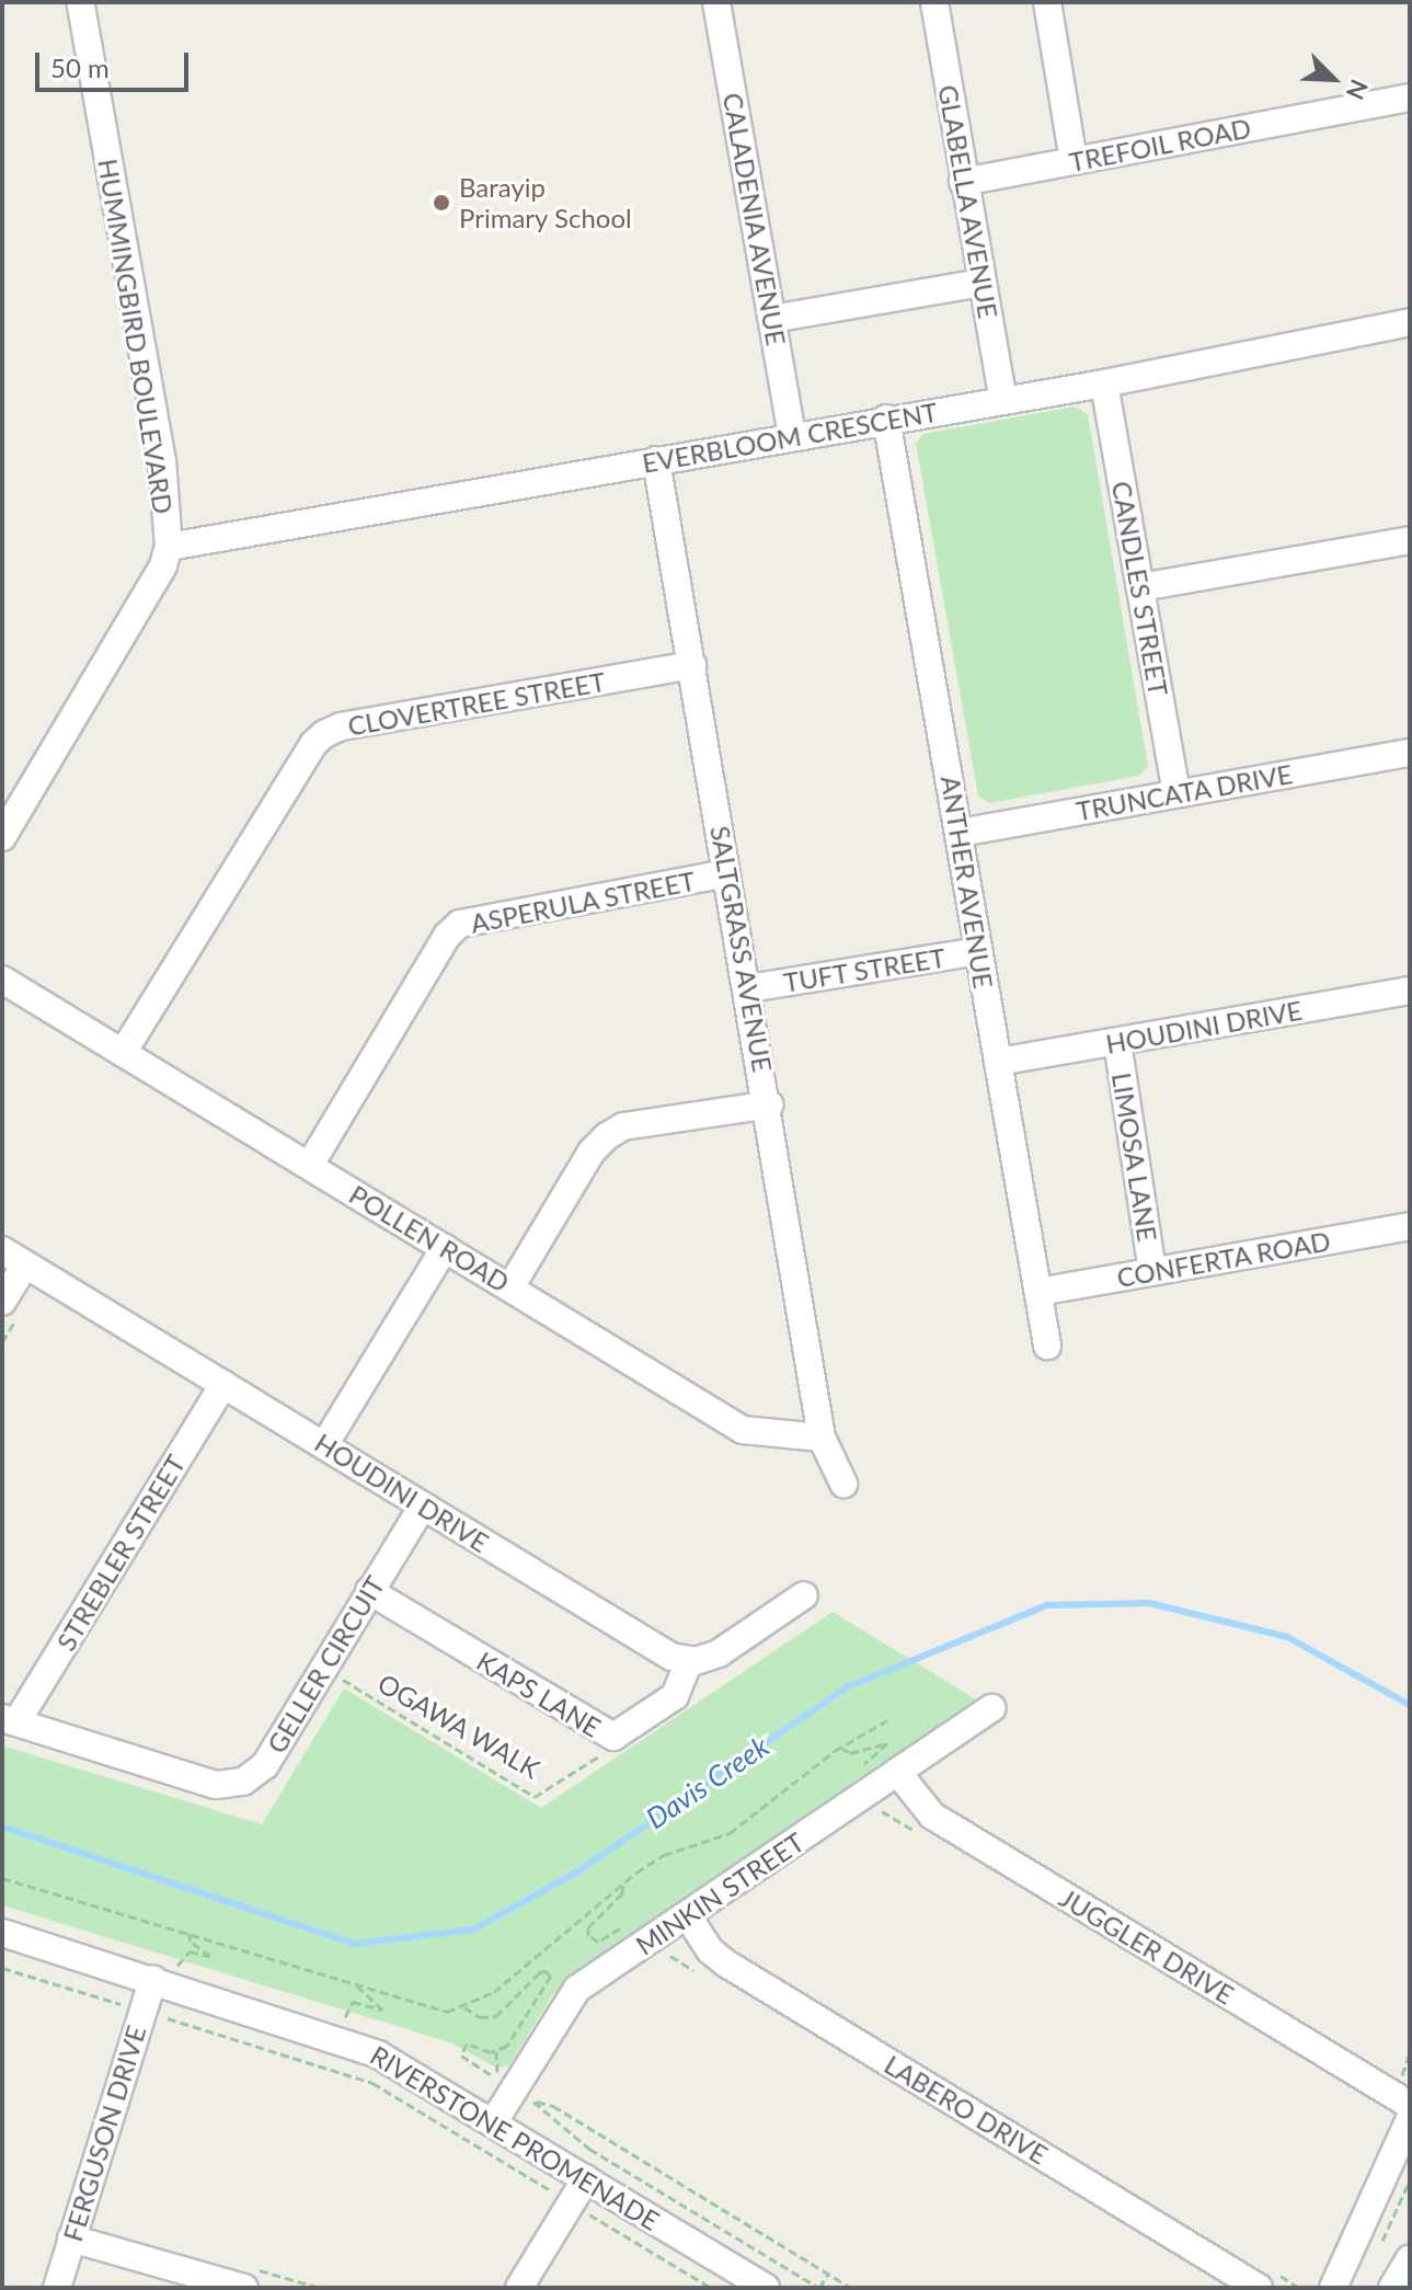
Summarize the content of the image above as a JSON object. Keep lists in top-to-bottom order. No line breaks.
{"streets":{"street":["TREFOIL ROAD","GLABELLA AVENUE","CALADENIA AVENUE","HUMMINGBIRD BOULEVARD","EVERBLOOM CRESCENT","CANDLES STREET","CLOVERTREE STREET","TRUNCATA DRIVE","ANTHER AVENUE","ASPERULA STREET","SALTGRASS AVENUE","TUFT STREET","HOUDINI DRIVE","LIMOSA LANE","POLLEN ROAD","CONFERTA ROAD","STREBLER STREET","GELLER CIRCUIT","KAPS LANE","MINKIN STREET","JUGGLER DRIVE","LABERO DRIVE","FERGUSON DRIVE","RIVERSTONE PROMENADE"],"path":["OGAWA WALK"]},"crossings":[["TREFOIL ROAD","GLABELLA AVENUE"],["GLABELLA AVENUE","EVERBLOOM CRESCENT"],["CALADENIA AVENUE","EVERBLOOM CRESCENT"],["HUMMINGBIRD BOULEVARD","EVERBLOOM CRESCENT"],["EVERBLOOM CRESCENT","CANDLES STREET"],["EVERBLOOM CRESCENT","ANTHER AVENUE"],["EVERBLOOM CRESCENT","SALTGRASS AVENUE"],["CANDLES STREET","TRUNCATA DRIVE"],["CLOVERTREE STREET","SALTGRASS AVENUE"],["CLOVERTREE STREET","POLLEN ROAD"],["TRUNCATA DRIVE","ANTHER AVENUE"],["ANTHER AVENUE","TUFT STREET"],["ANTHER AVENUE","HOUDINI DRIVE"],["ANTHER AVENUE","CONFERTA ROAD"],["ASPERULA STREET","SALTGRASS AVENUE"],["ASPERULA STREET","POLLEN ROAD"],["SALTGRASS AVENUE","TUFT STREET"],["SALTGRASS AVENUE","POLLEN ROAD"],["HOUDINI DRIVE","LIMOSA LANE"],["HOUDINI DRIVE","STREBLER STREET"],["HOUDINI DRIVE","GELLER CIRCUIT"],["HOUDINI DRIVE","KAPS LANE"],["LIMOSA LANE","CONFERTA ROAD"],["STREBLER STREET","GELLER CIRCUIT"],["GELLER CIRCUIT","KAPS LANE"],["GELLER CIRCUIT","OGAWA WALK"],["KAPS LANE","OGAWA WALK"],["MINKIN STREET","JUGGLER DRIVE"],["MINKIN STREET","LABERO DRIVE"],["MINKIN STREET","RIVERSTONE PROMENADE"],["FERGUSON DRIVE","RIVERSTONE PROMENADE"]],"water":["Davis Creek"],"places":["Barayip Primary School"],"scale_bar":"50 m","north":"bottom right"}
